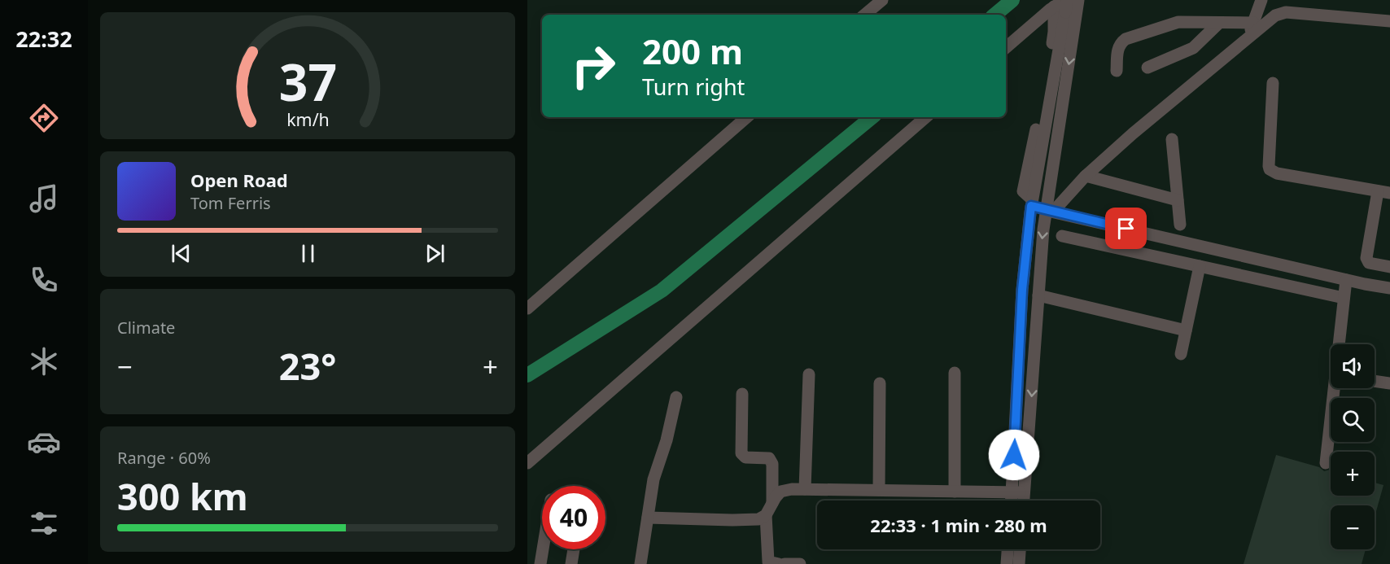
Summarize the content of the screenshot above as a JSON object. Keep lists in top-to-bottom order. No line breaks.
{"page":{"tabs":"22:32","turn":["200 m","Turn right"],"song":["Open Road","Tom Ferris"],"tile":["Climate",["Range · 60%","300 km"]],"map_buttons":["+","−"],"heat":["−","23°","+"],"limit":"40","trip":"22:33 · 1 min · 280 m","gauge":["37","km/h"]}}
